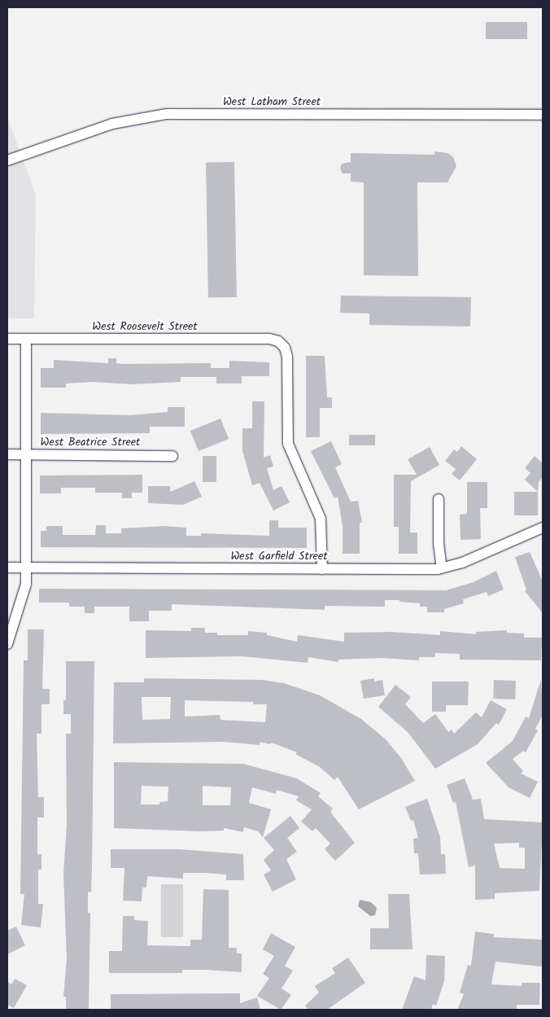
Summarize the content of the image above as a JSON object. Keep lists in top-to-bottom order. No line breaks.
{"streets":{"street":["West Latham Street","West Roosevelt Street","West Beatrice Street","West Garfield Street"]},"crossings":[["West Roosevelt Street","West Garfield Street"]]}
